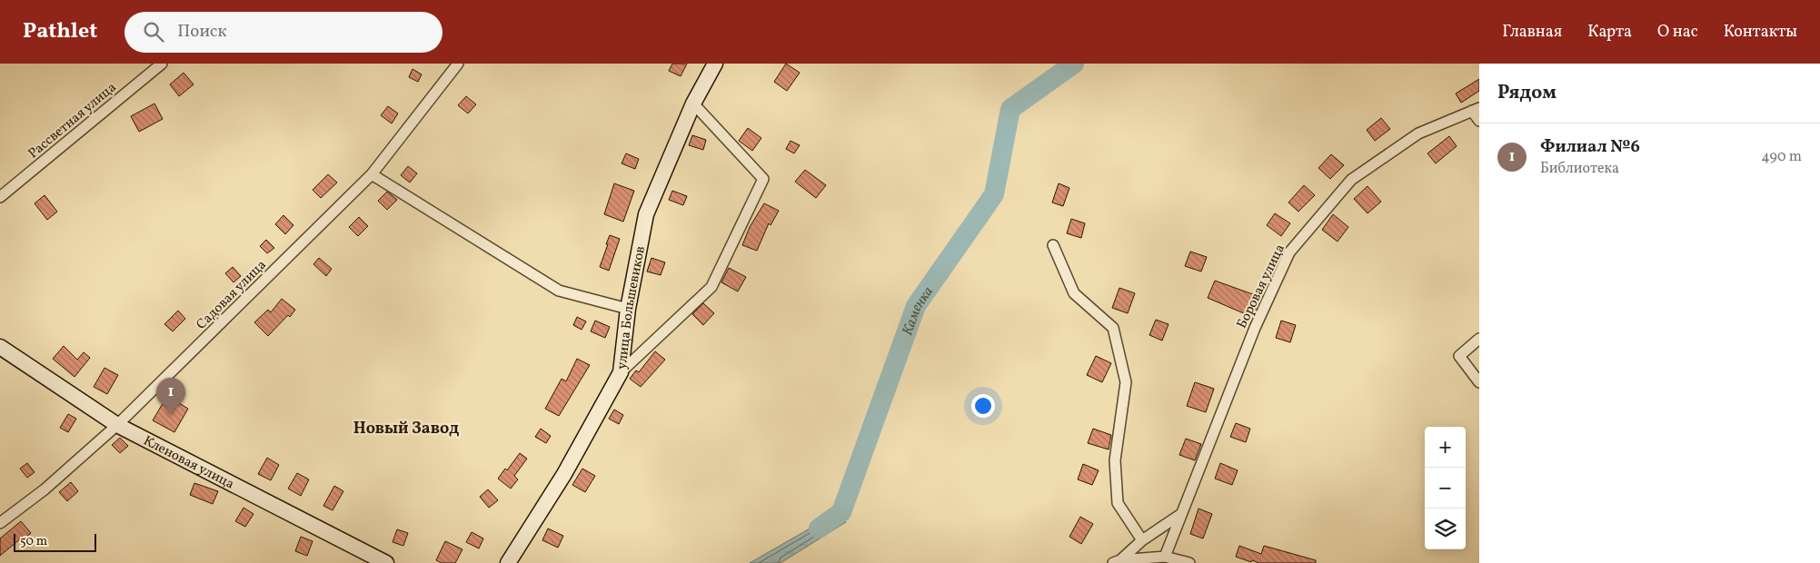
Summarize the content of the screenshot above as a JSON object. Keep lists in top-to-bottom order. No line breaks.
{"streets":{"street":["Рассветная улица","Боровая улица","Садовая улица","улица Большевиков","Кленовая улица"]},"crossings":[["Садовая улица","Кленовая улица"]],"districts":["Новый Завод"],"water":["Каменка"],"scale_bar":"50 m","page":{"header":"Pathlet","search":"Поиск","nav":["Главная","Карта","О нас","Контакты"],"heading":"Рядом","list":[{"mark":"1","name":"Филиал №6","note":"Библиотека","value":"490 m"}],"pins":"1","map_buttons":["+","−"],"scale":"50 m"}}
